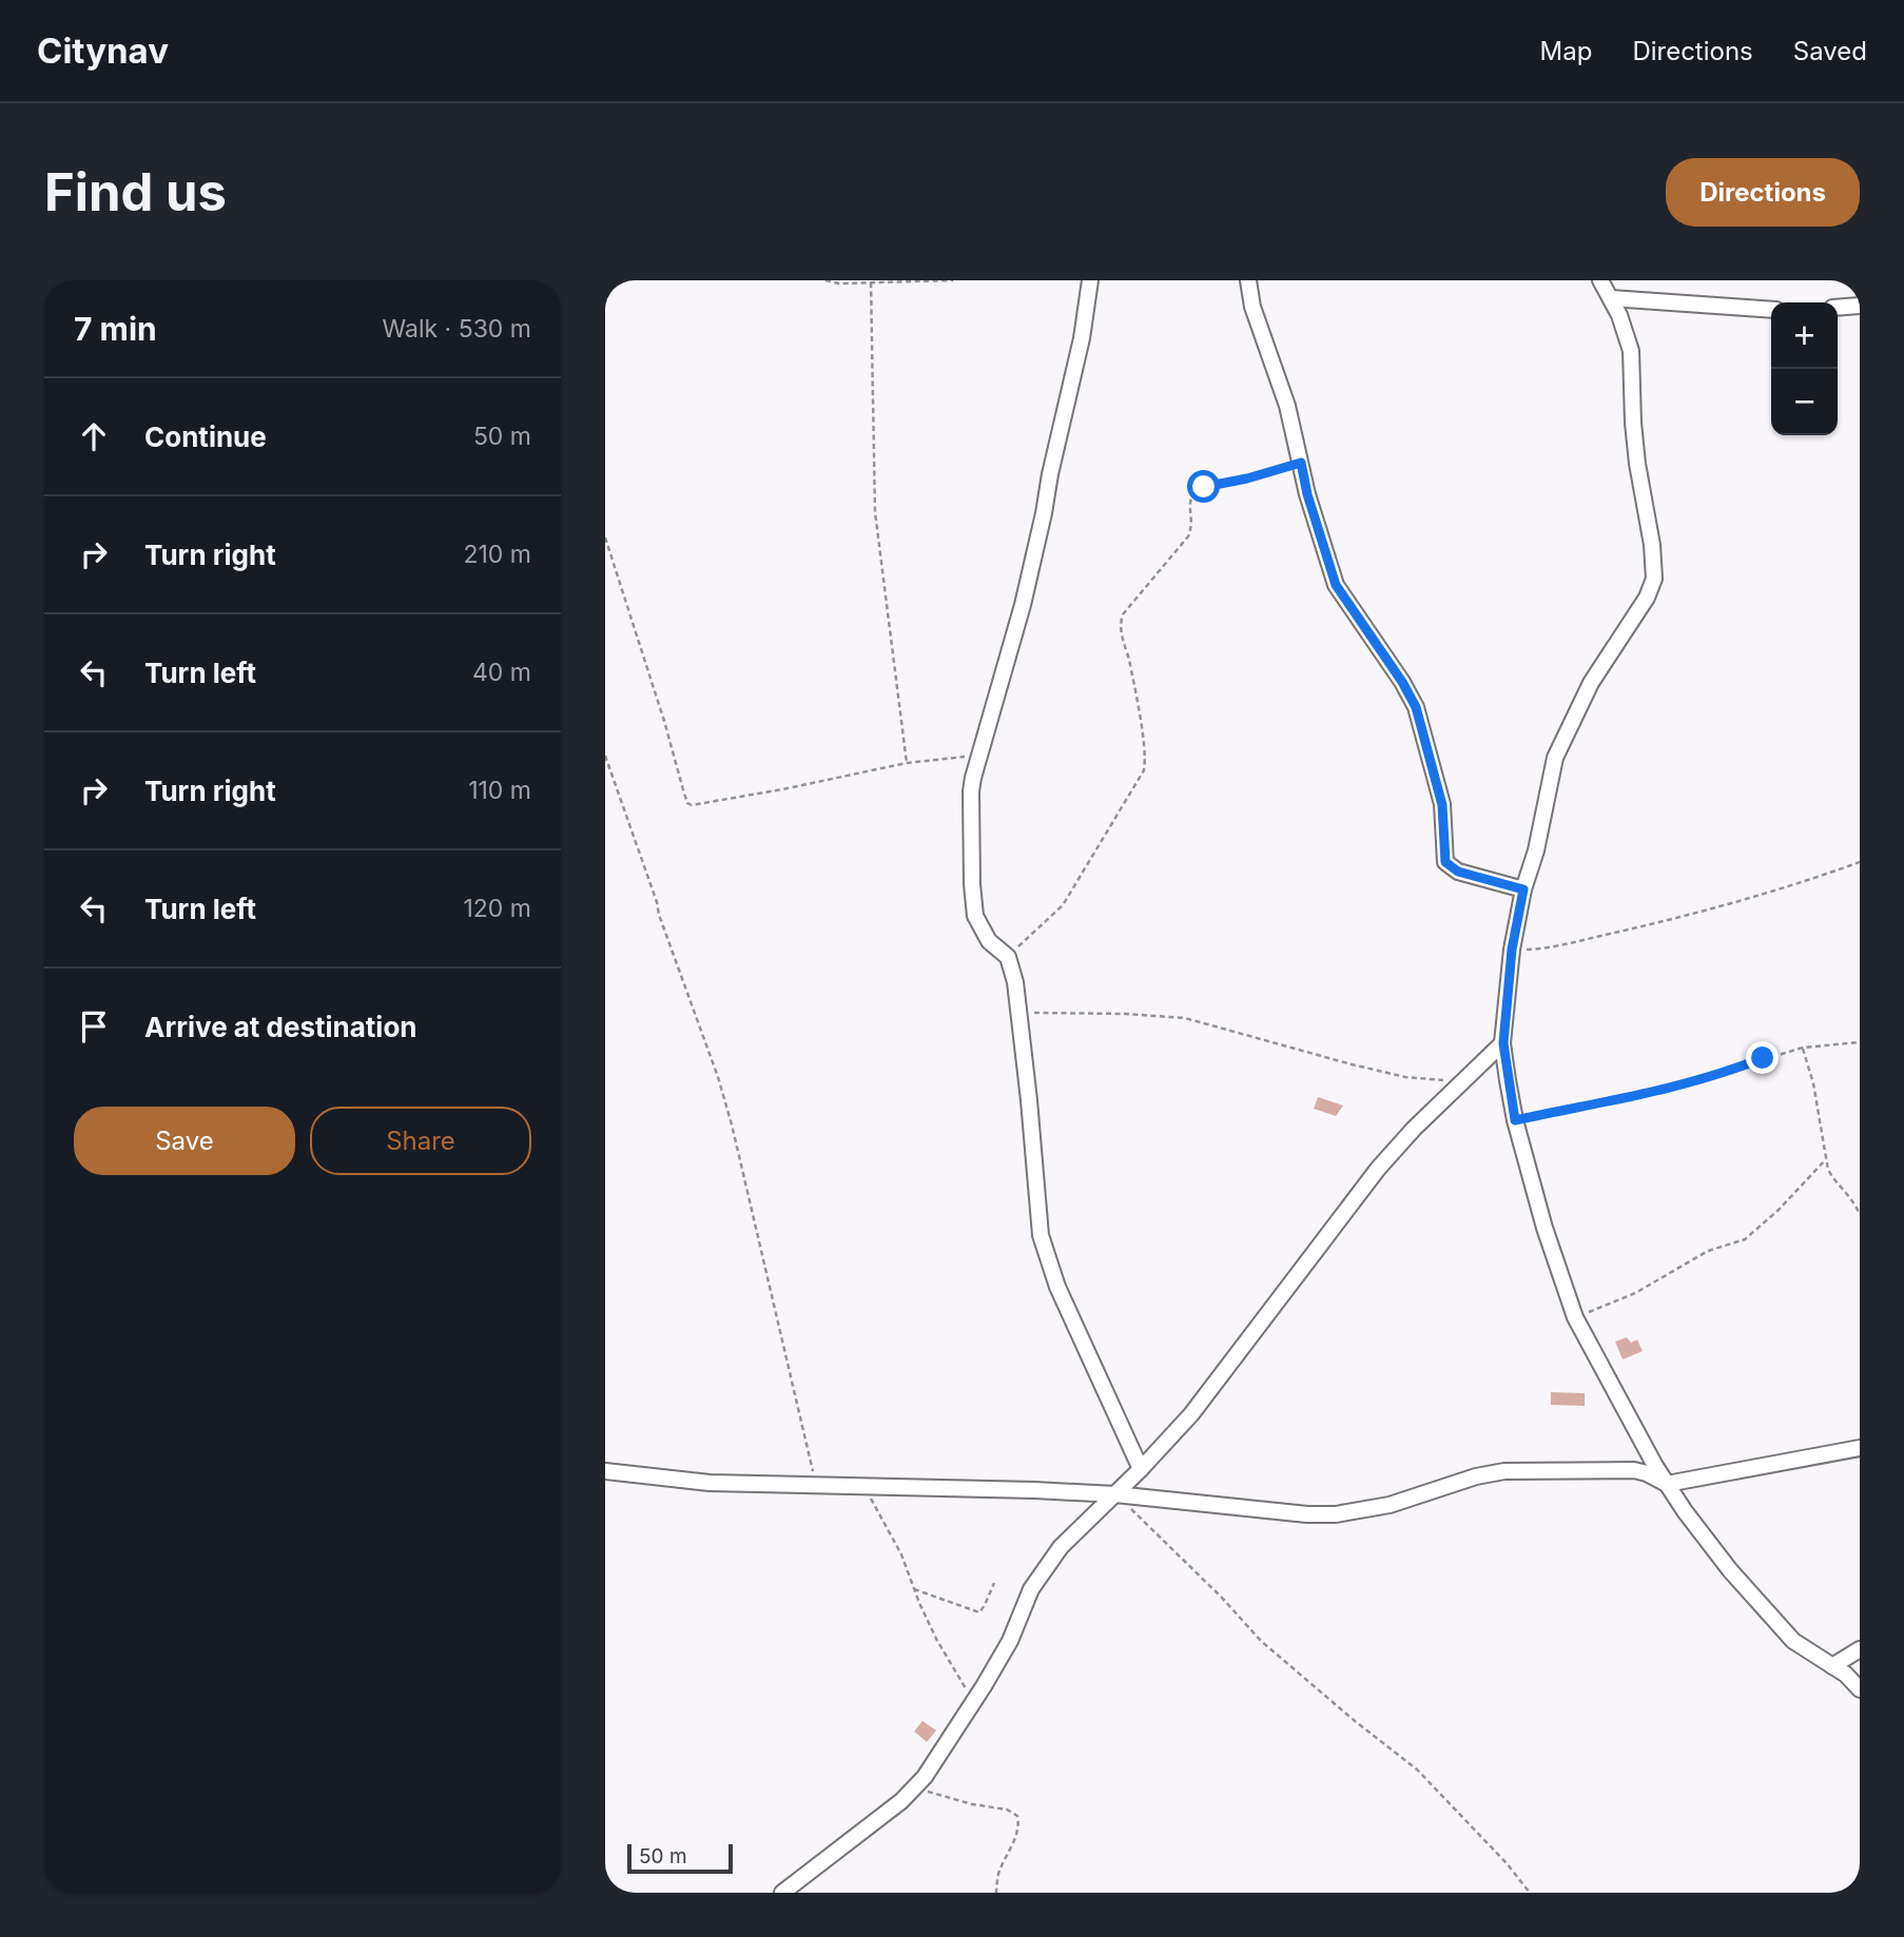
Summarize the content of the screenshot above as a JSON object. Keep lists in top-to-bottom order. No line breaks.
{"scale_bar":"50 m","page":{"header":"Citynav","nav":["Map","Directions","Saved"],"buttons":["Directions",["Save","Share"]],"title":"Find us","heading":["7 min","Walk · 530 m"],"map_buttons":["+","−"],"list":[["Continue","50 m"],["Turn right","210 m"],["Turn left","40 m"],["Turn right","110 m"],["Turn left","120 m"],"Arrive at destination"],"scale":"50 m"}}
